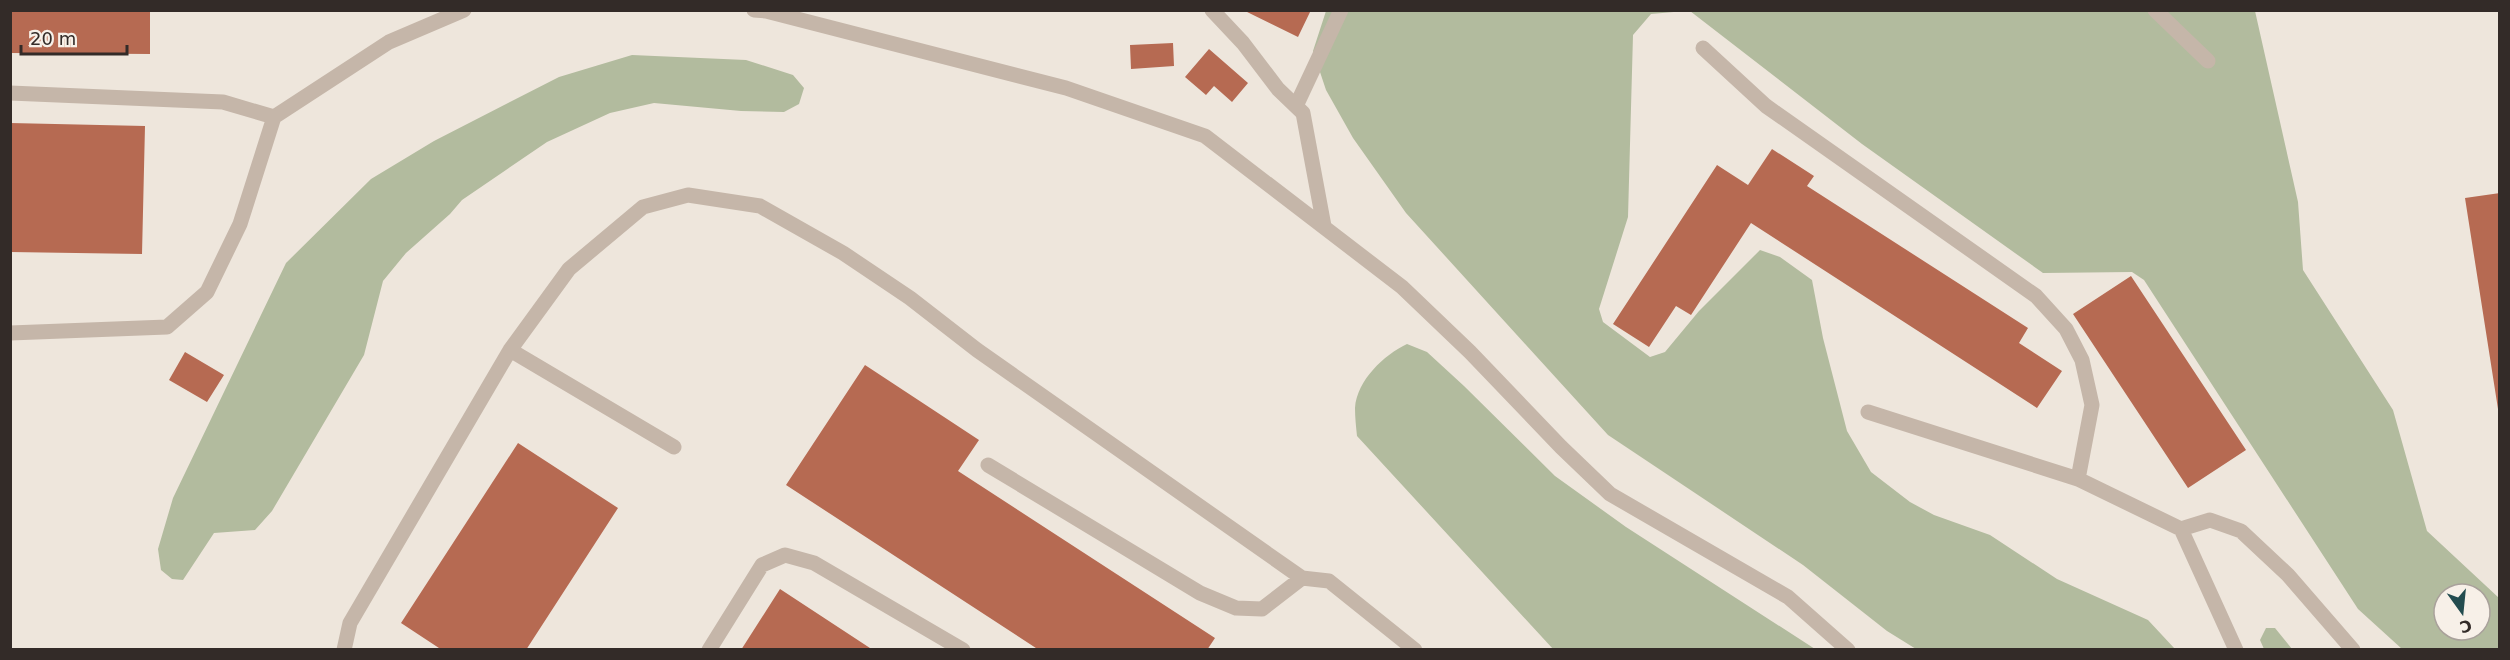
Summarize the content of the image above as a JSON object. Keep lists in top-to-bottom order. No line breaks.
{"scale_bar":"20 m","north":"bottom"}
